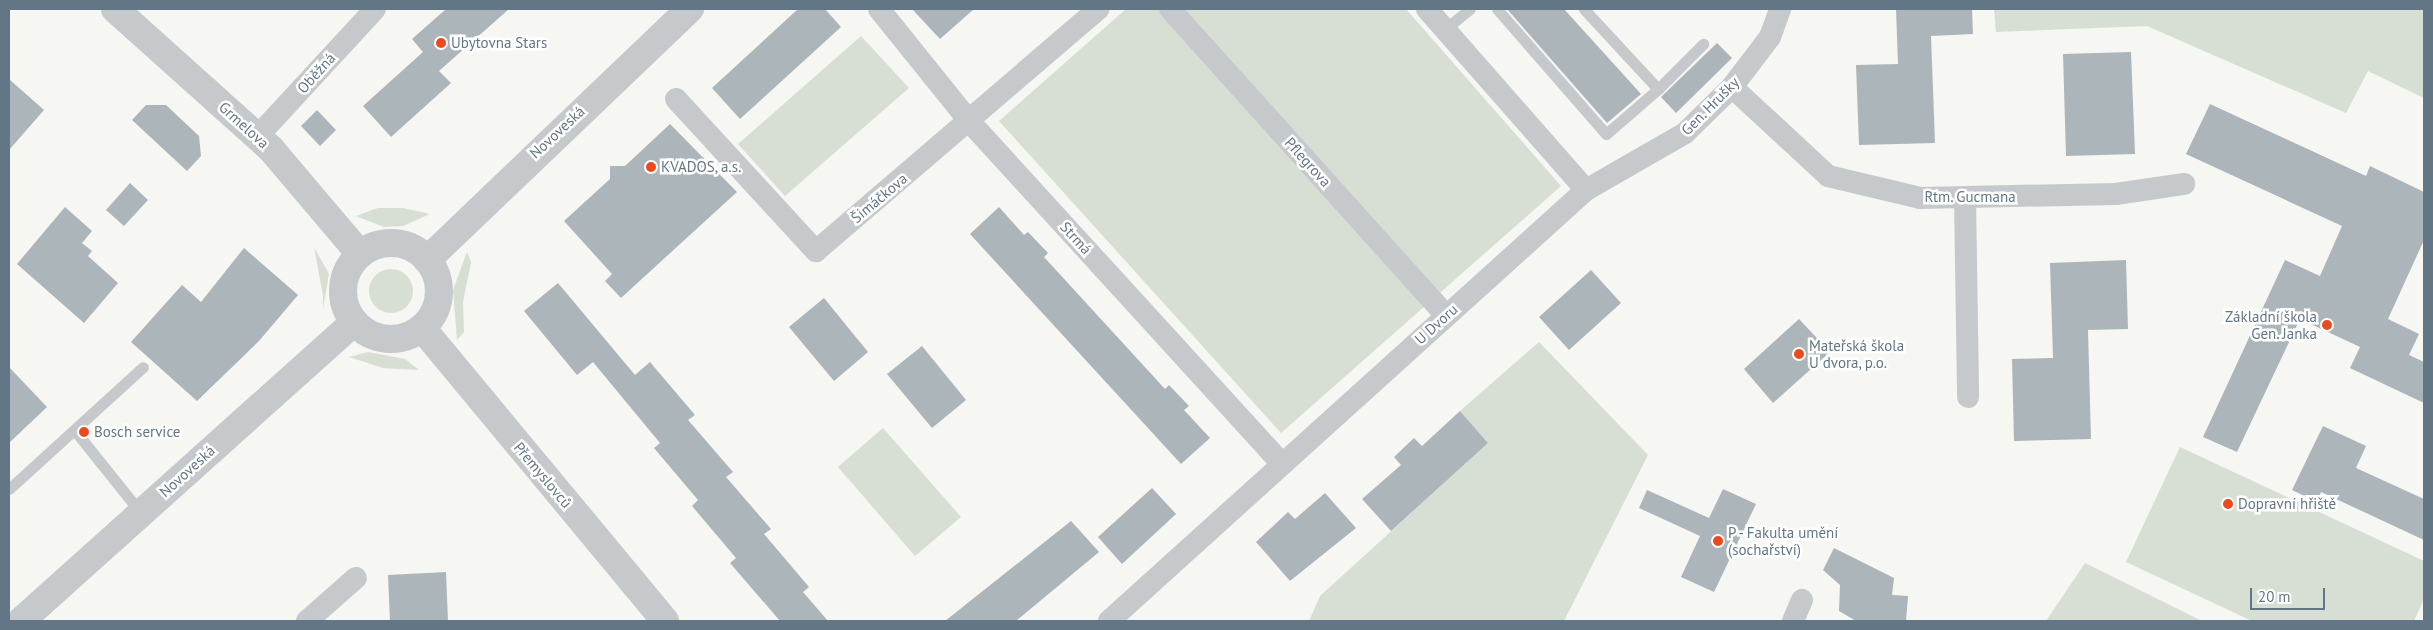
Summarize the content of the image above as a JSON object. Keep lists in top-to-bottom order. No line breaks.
{"streets":{"street":["Oběžná","Gen. Hrušky","Grmelova","Novoveská","Pflegrova","Rtm. Gucmana","Šimáčkova","Strmá","U Dvoru","Přemyslovců"]},"crossings":[["Oběžná","Grmelova"],["Gen. Hrušky","Rtm. Gucmana"],["Gen. Hrušky","U Dvoru"],["Grmelova","Novoveská"],["Grmelova","Přemyslovců"],["Novoveská","Přemyslovců"],["Pflegrova","U Dvoru"],["Šimáčkova","Strmá"],["Strmá","U Dvoru"]],"places":["Ubytovna Stars","KVADOS, a.s.","Základní škola Gen. Janka","Mateřská škola U dvora, p.o.","Bosch service","Dopravní hřiště","P - Fakulta umění (sochařství)"],"scale_bar":"20 m"}
